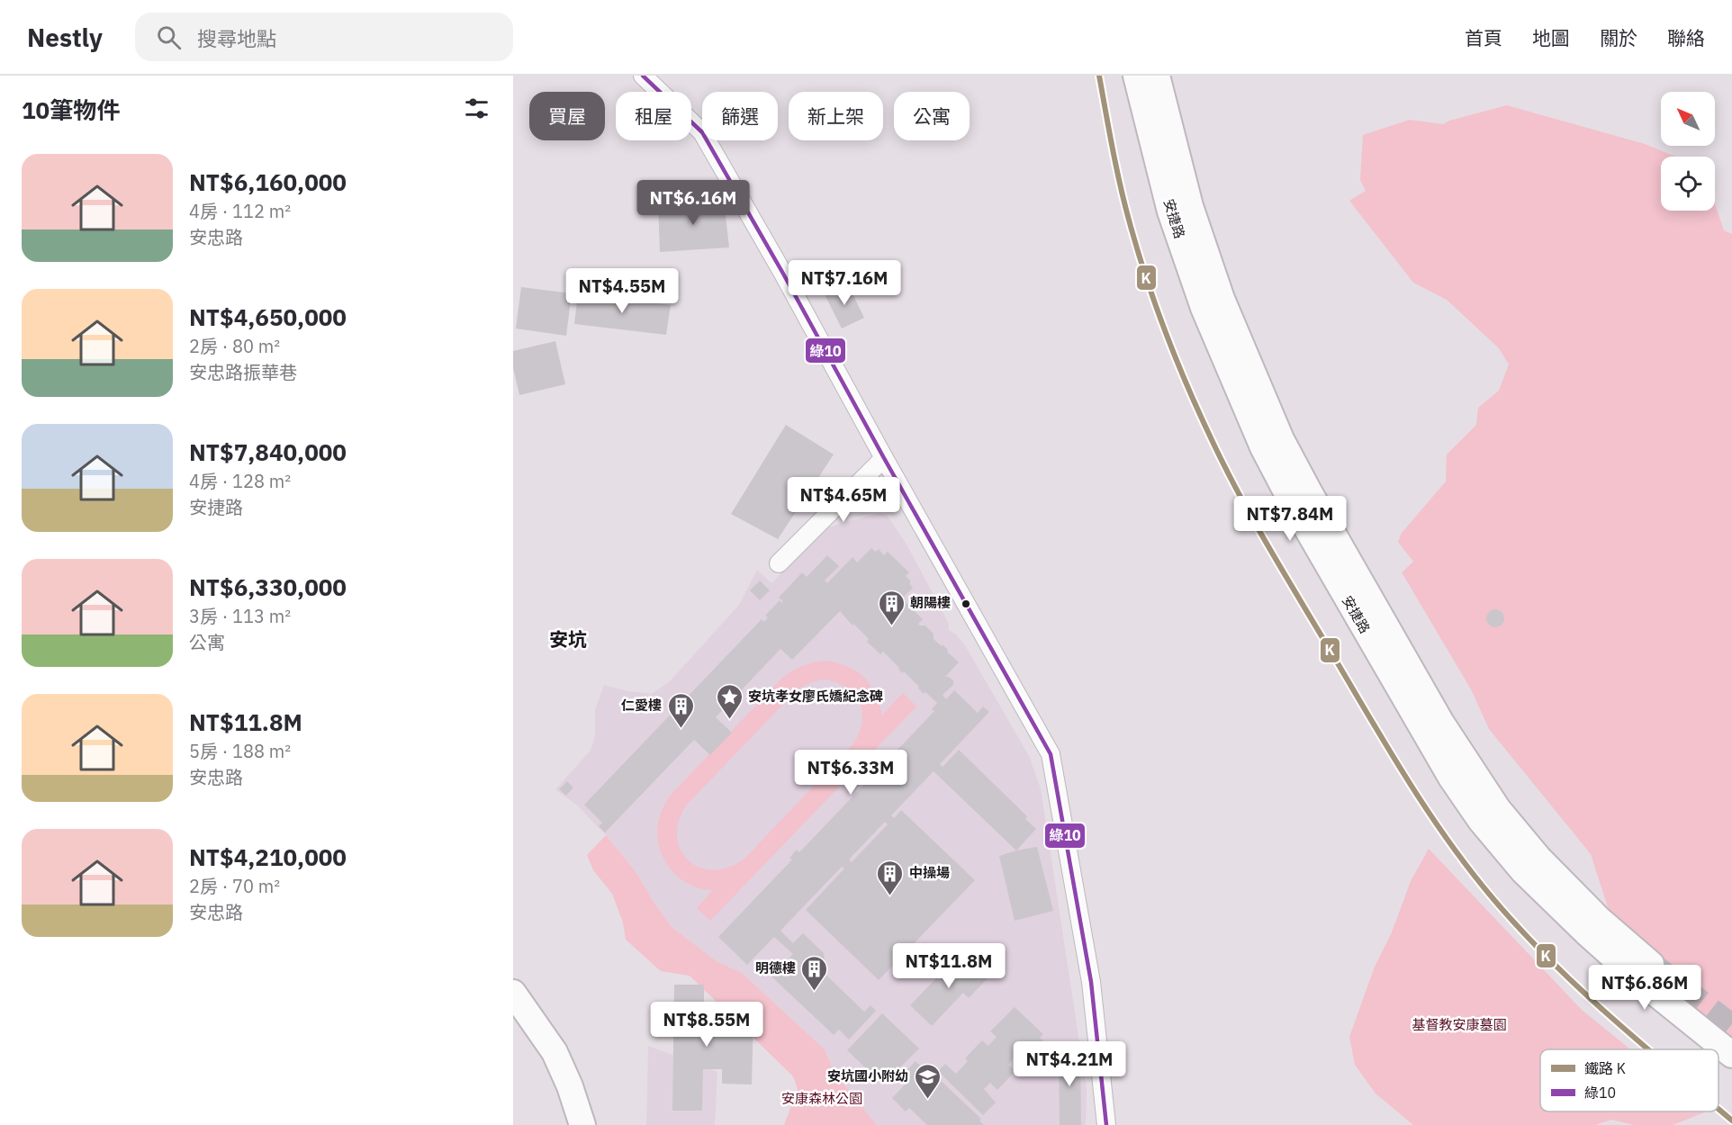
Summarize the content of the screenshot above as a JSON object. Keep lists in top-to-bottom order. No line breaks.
{"streets":{"street":["安捷路"]},"districts":["安坑"],"parks":["基督教安康墓園","安康森林公園"],"places":{"building":["朝陽樓","仁愛樓","中操場","明德樓"],"place":["安坑孝女廖氏嬌紀念碑"],"school or university":["安坑國小附幼"]},"lines":["rail line K","transit line 綠10"],"legend":["鐵路 K","綠10"],"north":"top left","page":{"header":"Nestly","search":"搜尋地點","nav":["首頁","地圖","關於","聯絡"],"heading":"10筆物件","chip":["買屋","租屋","篩選","新上架","公寓"],"list":[{"name":"NT$6,160,000","note":"4房 · 112 m² · 安忠路"},{"name":"NT$4,650,000","note":"2房 · 80 m² · 安忠路振華巷"},{"name":"NT$7,840,000","note":"4房 · 128 m² · 安捷路"},{"name":"NT$6,330,000","note":"3房 · 113 m² · 公寓"},{"name":"NT$11.8M","note":"5房 · 188 m² · 安忠路"},{"name":"NT$4,210,000","note":"2房 · 70 m² · 安忠路"}],"price":["NT$6.16M","NT$7.16M","NT$4.55M","NT$4.65M","NT$7.84M","NT$6.33M","NT$11.8M","NT$6.86M","NT$8.55M","NT$4.21M"]}}
